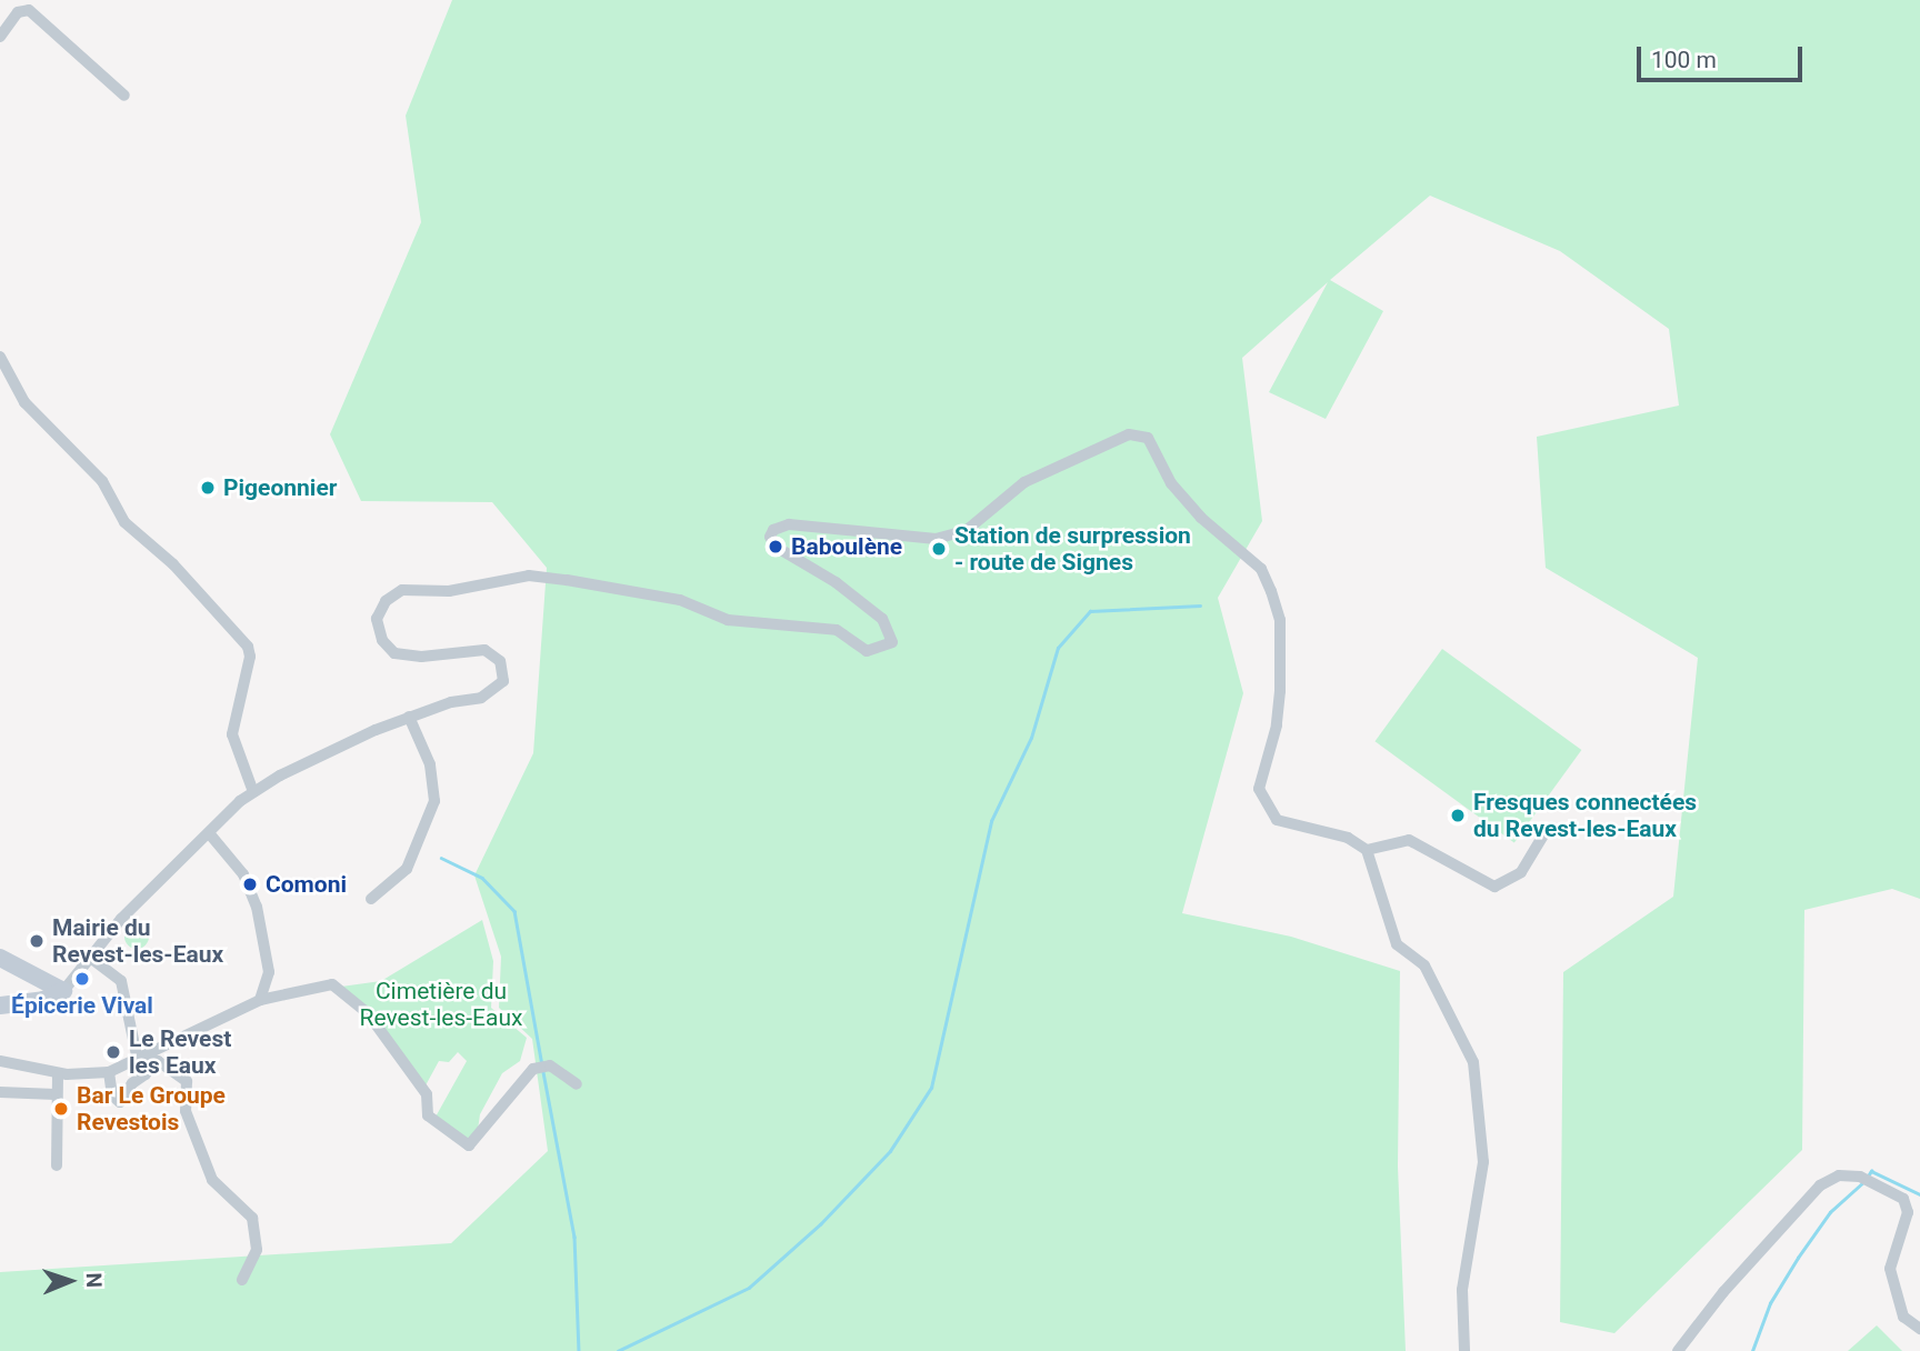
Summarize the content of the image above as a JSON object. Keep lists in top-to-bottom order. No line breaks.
{"parks":["Cimetière du Revest-les-Eaux"],"places":["Pigeonnier","Baboulène","Station de surpression - route de Signes","Fresques connectées du Revest-les-Eaux","Comoni","Mairie du Revest-les-Eaux","Épicerie Vival","Le Revest les Eaux","Bar Le Groupe Revestois"],"scale_bar":"100 m","north":"right"}
